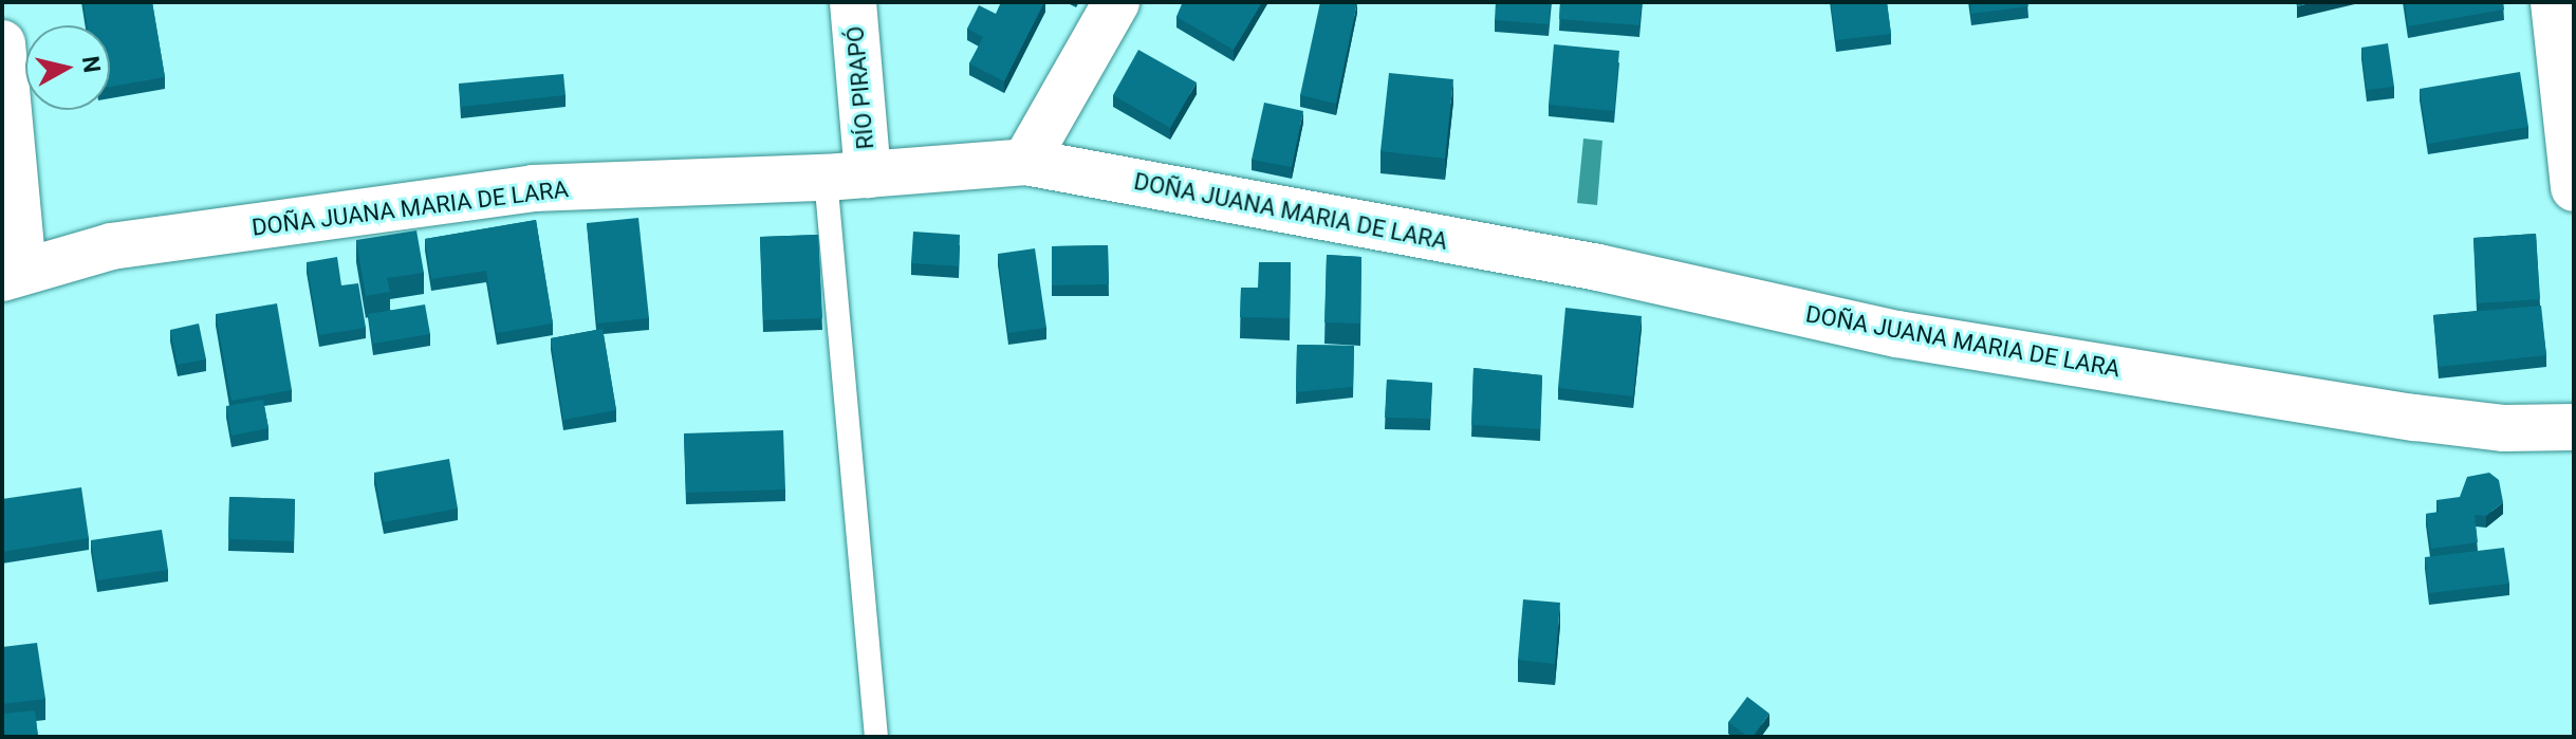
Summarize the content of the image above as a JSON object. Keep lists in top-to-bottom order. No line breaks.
{"streets":{"street":["RÍO PIRAPÓ","DOÑA JUANA MARIA DE LARA"]},"crossings":[["RÍO PIRAPÓ","DOÑA JUANA MARIA DE LARA"]],"north":"right"}
